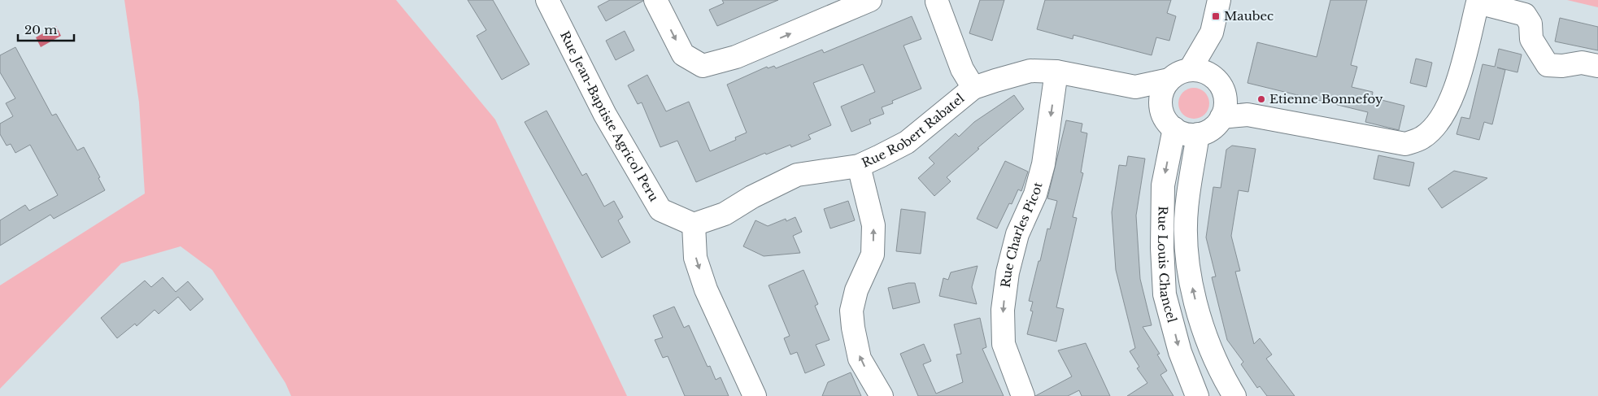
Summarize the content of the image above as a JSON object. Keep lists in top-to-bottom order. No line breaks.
{"streets":{"street":["Rue Jean-Baptiste Agricol Peru","Rue Robert Rabatel","Rue Charles Picot","Rue Louis Chancel"]},"crossings":[["Rue Jean-Baptiste Agricol Peru","Rue Robert Rabatel"],["Rue Robert Rabatel","Rue Charles Picot"],["Rue Robert Rabatel","Rue Louis Chancel"]],"places":{"transit":["Maubec"],"other":["Etienne Bonnefoy"]},"scale_bar":"20 m"}
